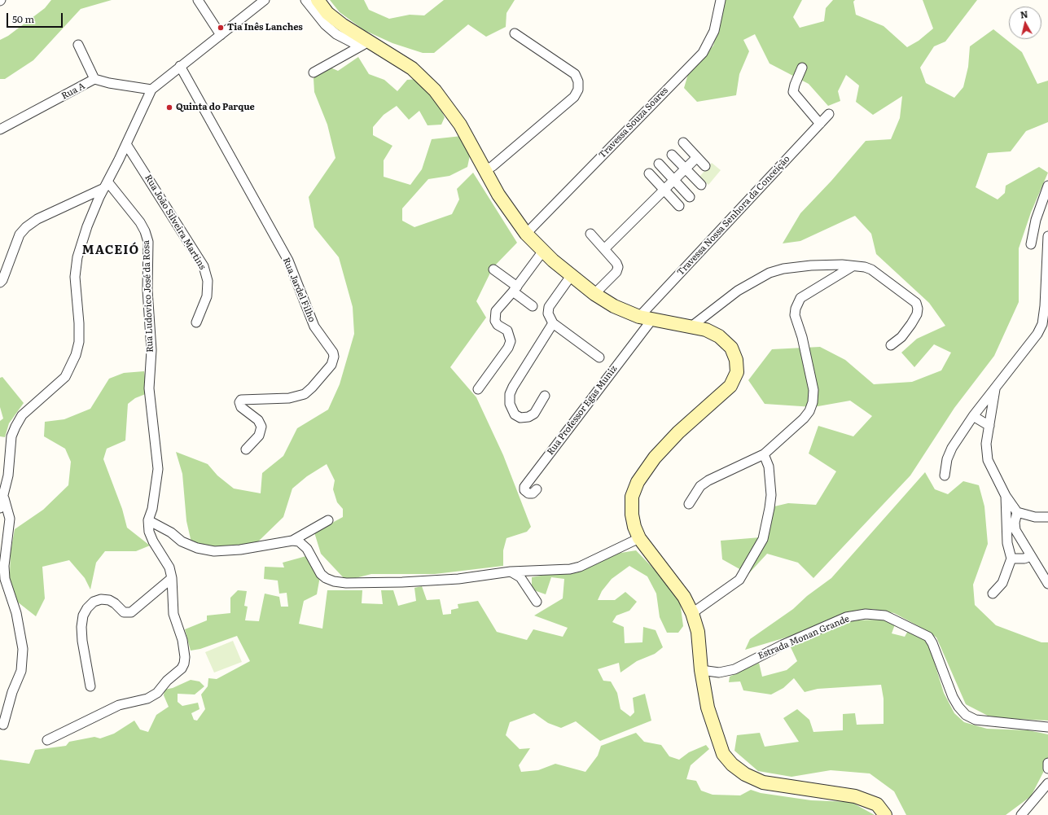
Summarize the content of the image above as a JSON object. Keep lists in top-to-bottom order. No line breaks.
{"streets":{"street":["Rua A","Travessa Souza Soares","Travessa Nossa Senhora da Conceição","Rua João Silveira Martins","Rua Jardel Filho","Rua Ludovico José da Rosa","Rua Professor Egas Muniz","Estrada Monan Grande"]},"districts":["MACEIÓ"],"places":["Tia Inês Lanches","Quinta do Parque"],"scale_bar":"50 m","north":"top"}
